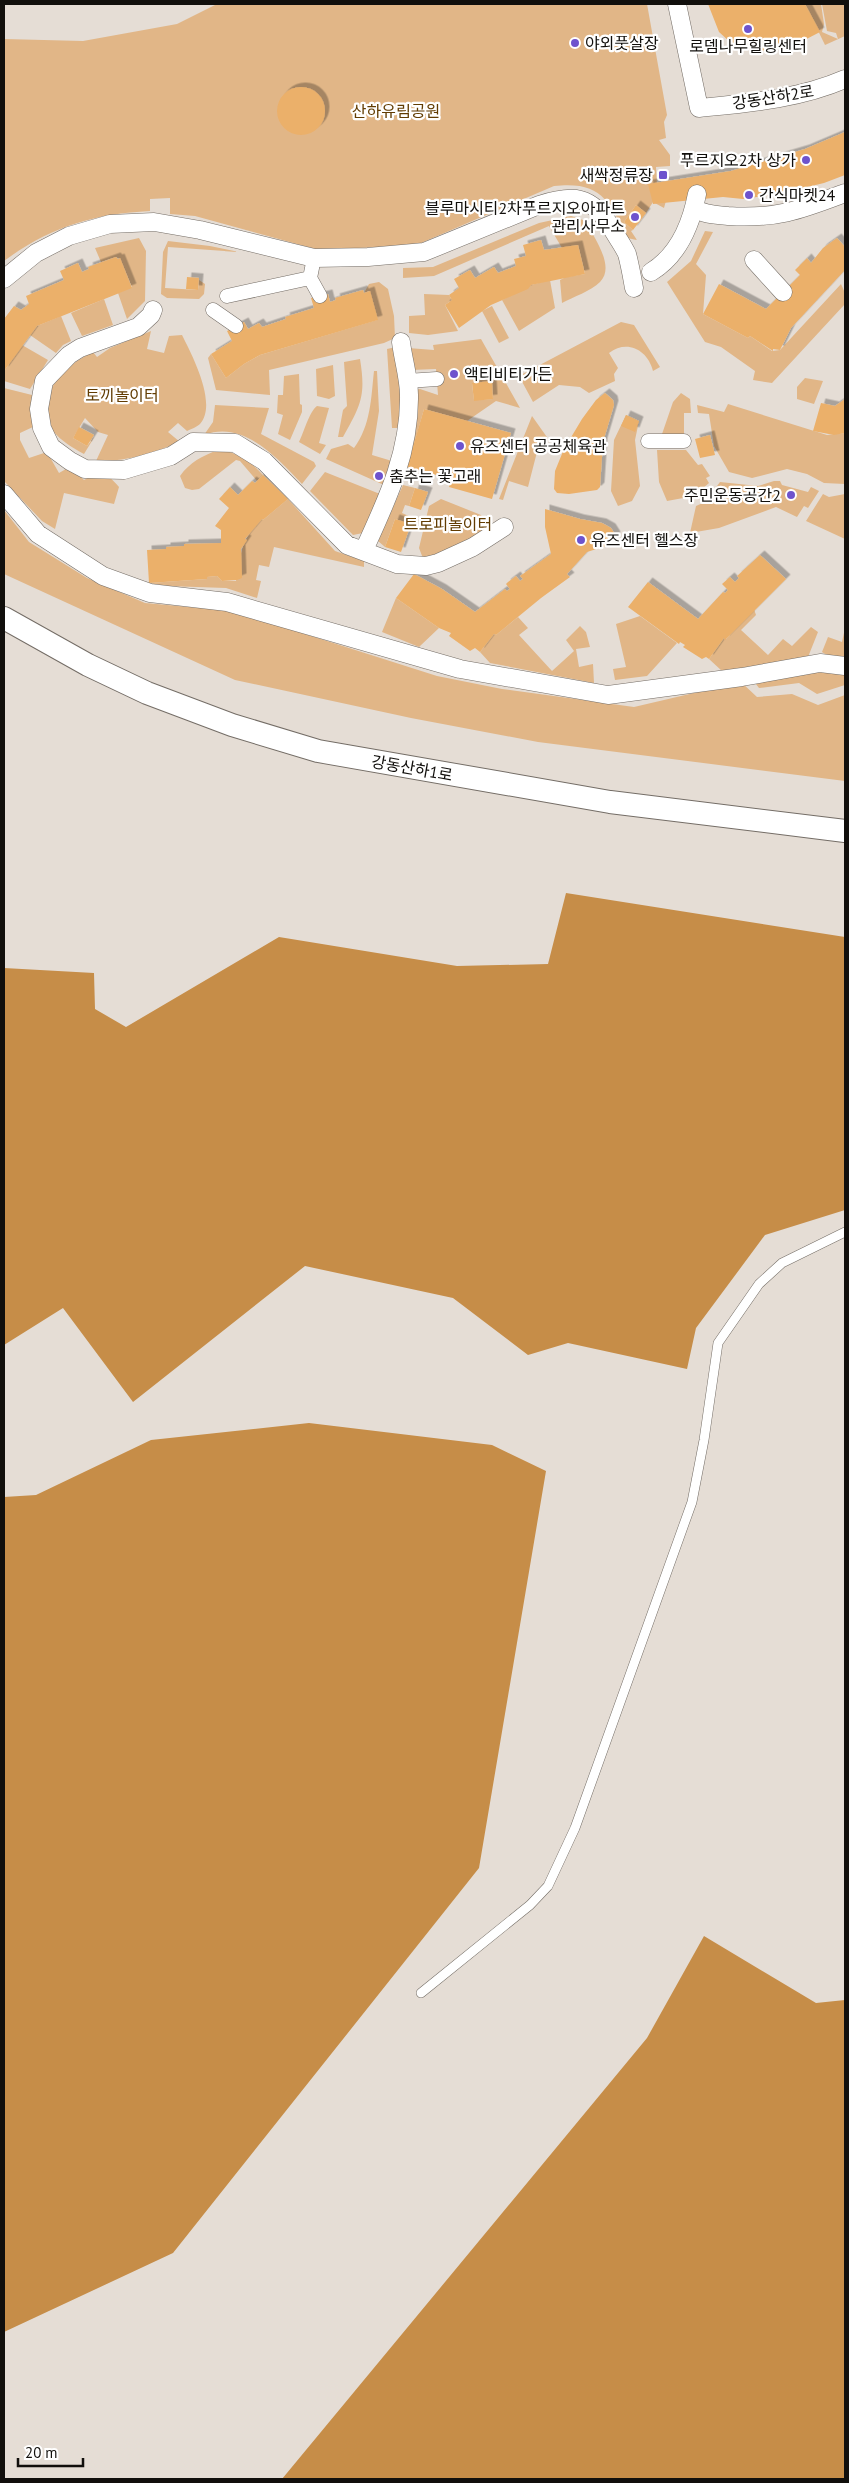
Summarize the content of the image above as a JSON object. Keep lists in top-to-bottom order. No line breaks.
{"streets":{"street":["강동산하2로","강동산하1로"]},"parks":["산하유림공원","토끼놀이터","트로피놀이터"],"places":{"other":["로뎀나무힐링센터","야외풋살장","푸르지오2차 상가","간식마켓24","블루마시티2차푸르지오아파트 관리사무소","액티비티가든","유즈센터 공공체육관","춤추는 꽃고래","주민운동공간2","유즈센터 헬스장"],"transit":["새싹정류장"]},"scale_bar":"20 m"}
